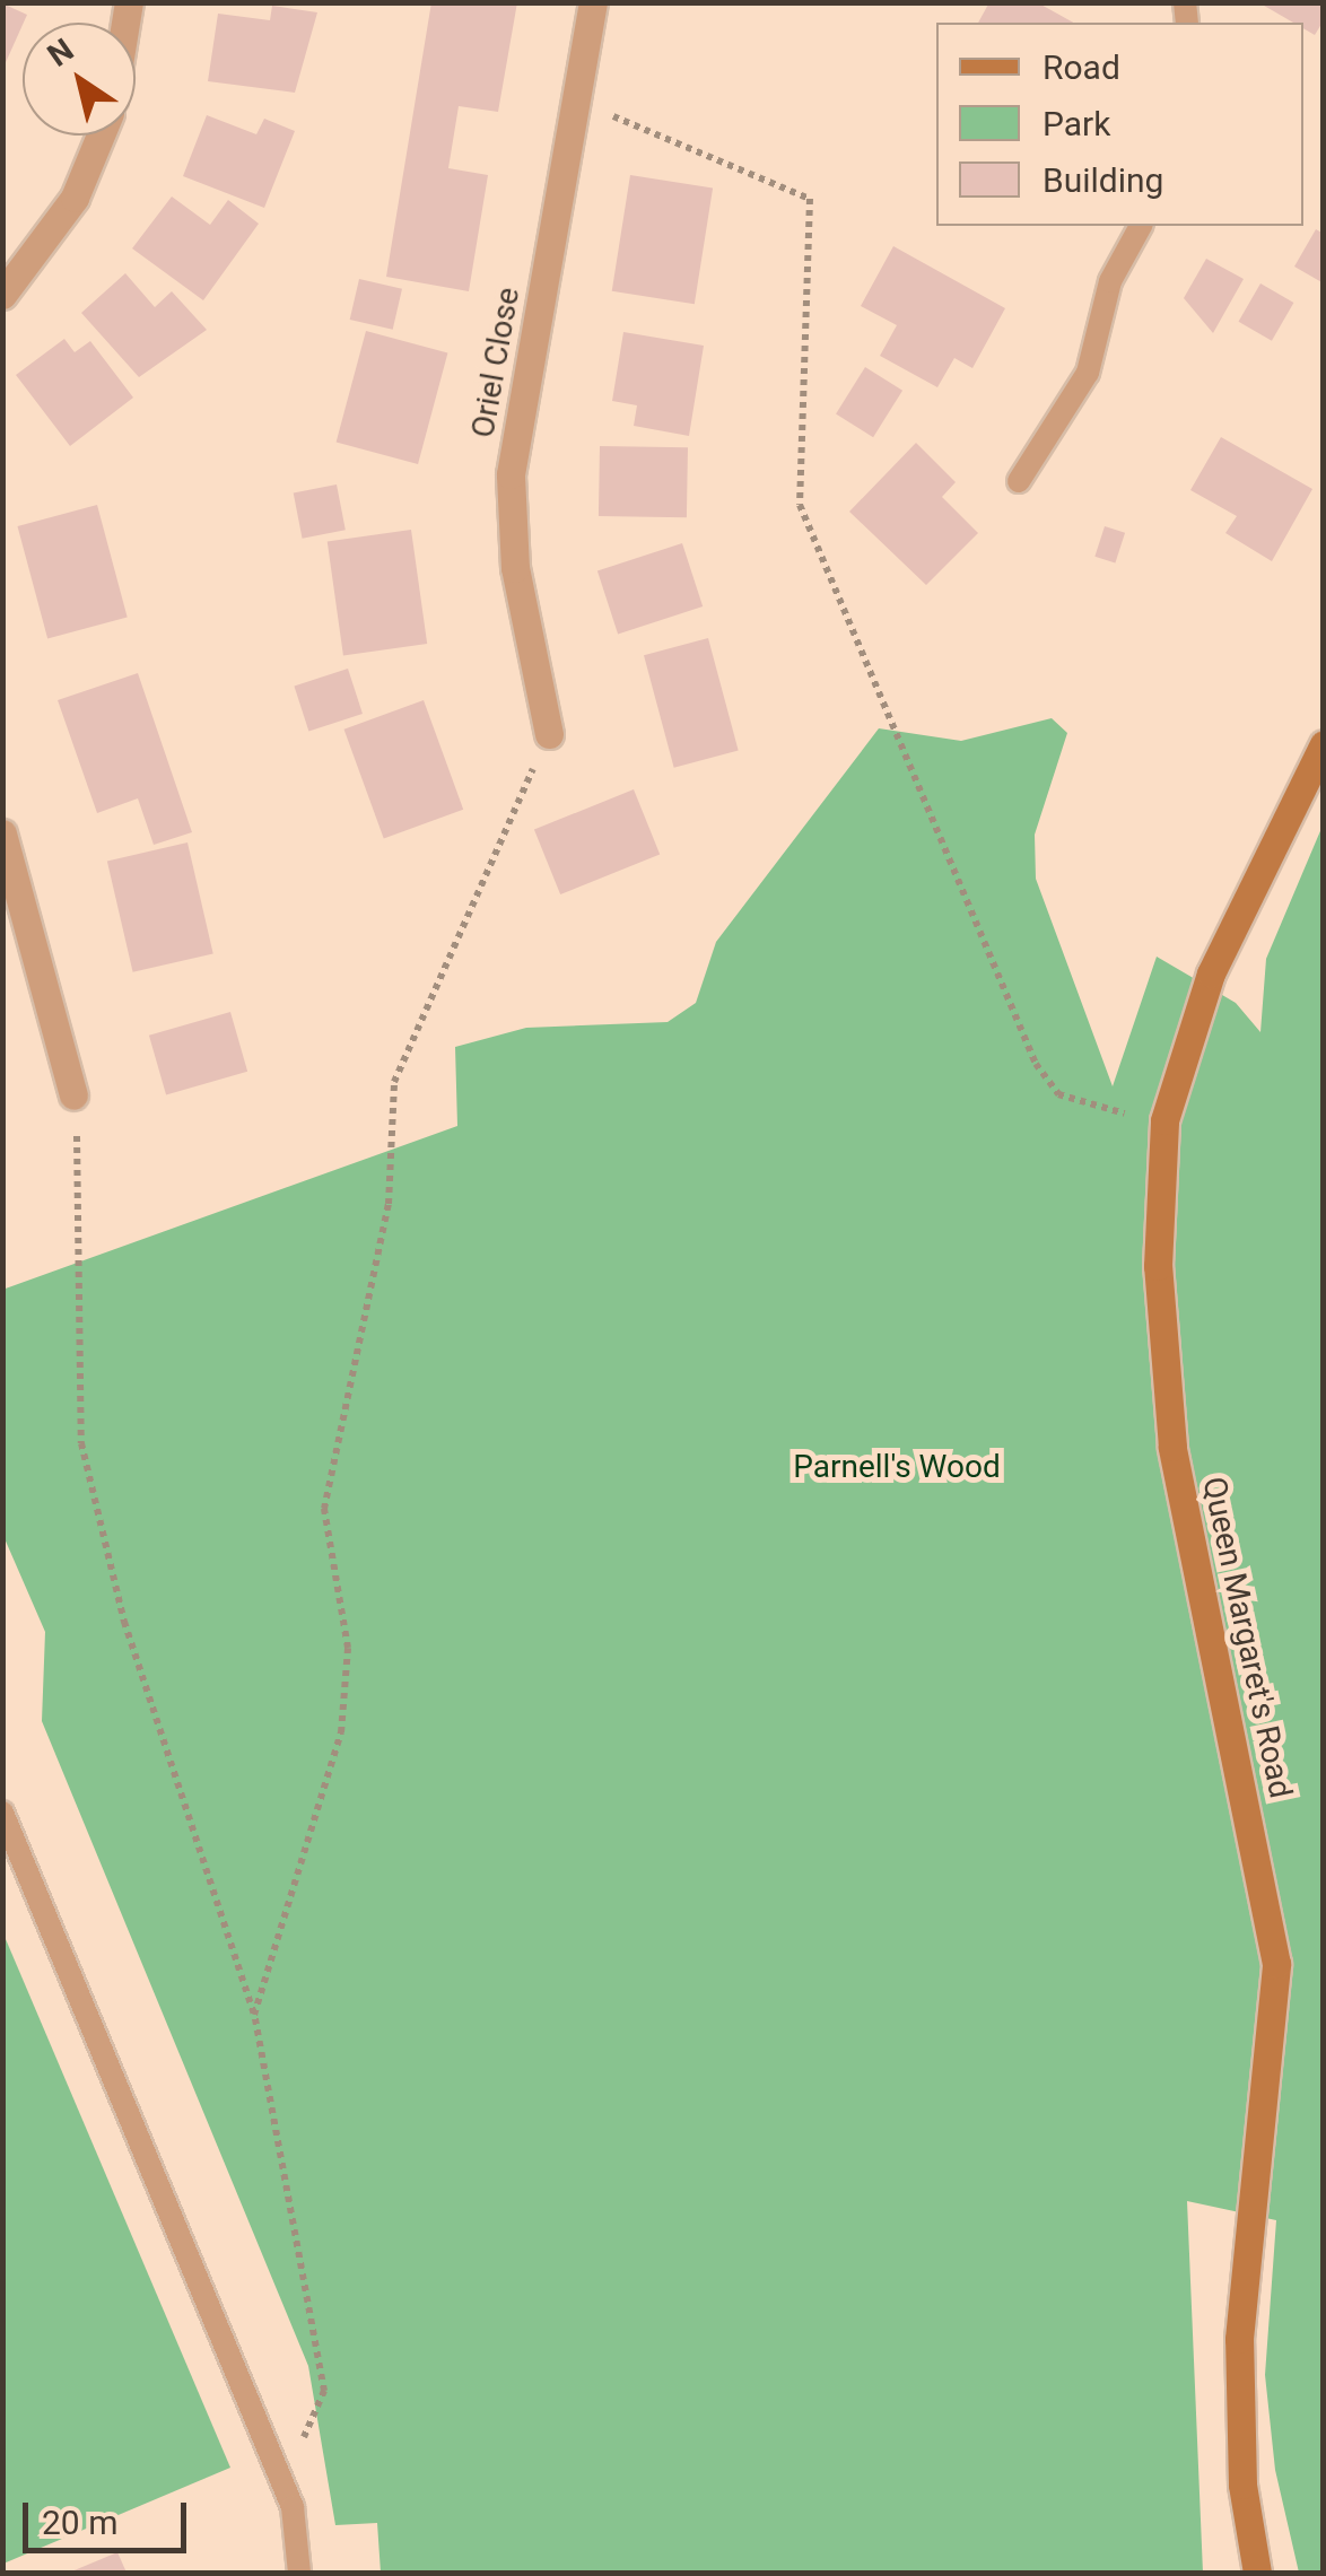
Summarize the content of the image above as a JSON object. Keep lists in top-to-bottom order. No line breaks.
{"streets":{"main road":["Queen Margaret's Road"],"street":["Oriel Close"]},"parks":["Parnell's Wood"],"legend":["Road","Park","Building"],"scale_bar":"20 m","north":"top left"}
